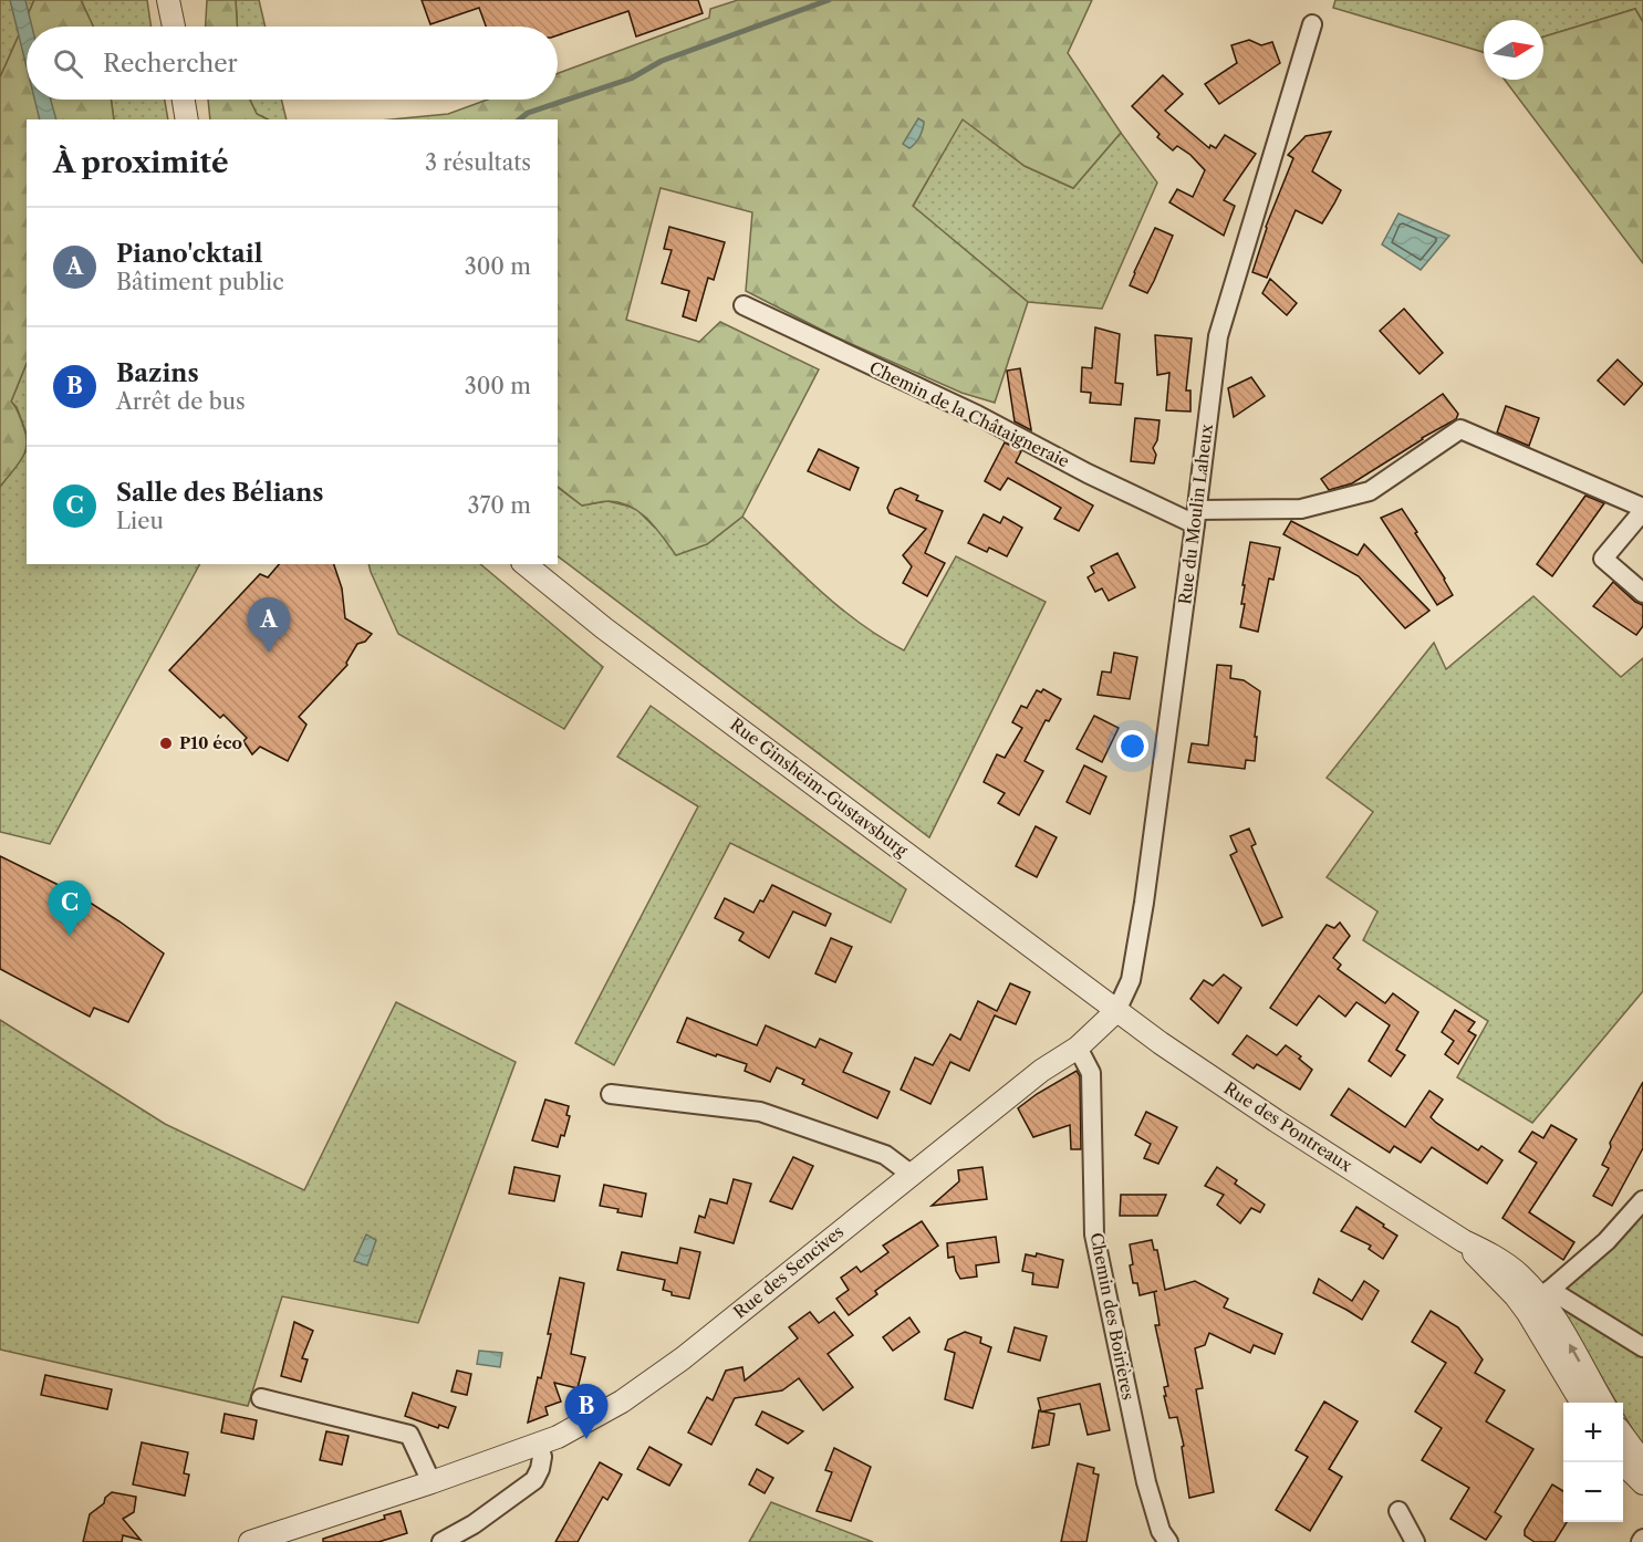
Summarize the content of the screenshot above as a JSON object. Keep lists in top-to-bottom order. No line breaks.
{"streets":{"street":["Chemin de la Châtaigneraie","Rue du Moulin Laheux","Rue Ginsheim-Gustavsburg","Rue des Pontreaux","Rue des Sencives","Chemin des Boirières"]},"crossings":[["Chemin de la Châtaigneraie","Rue du Moulin Laheux"],["Rue du Moulin Laheux","Rue Ginsheim-Gustavsburg"],["Rue du Moulin Laheux","Rue des Pontreaux"],["Rue du Moulin Laheux","Rue des Sencives"],["Rue Ginsheim-Gustavsburg","Rue des Pontreaux"],["Rue Ginsheim-Gustavsburg","Rue des Sencives"],["Rue des Pontreaux","Rue des Sencives"],["Rue des Sencives","Chemin des Boirières"]],"places":["P10 éco"],"north":"right","page":{"search":"Rechercher","heading":["À proximité","3 résultats"],"list":[{"mark":"A","name":"Piano'cktail","note":"Bâtiment public","value":"300 m"},{"mark":"B","name":"Bazins","note":"Arrêt de bus","value":"300 m"},{"mark":"C","name":"Salle des Bélians","note":"Lieu","value":"370 m"}],"pins":["A","C","B"],"map_buttons":["+","−"]}}
